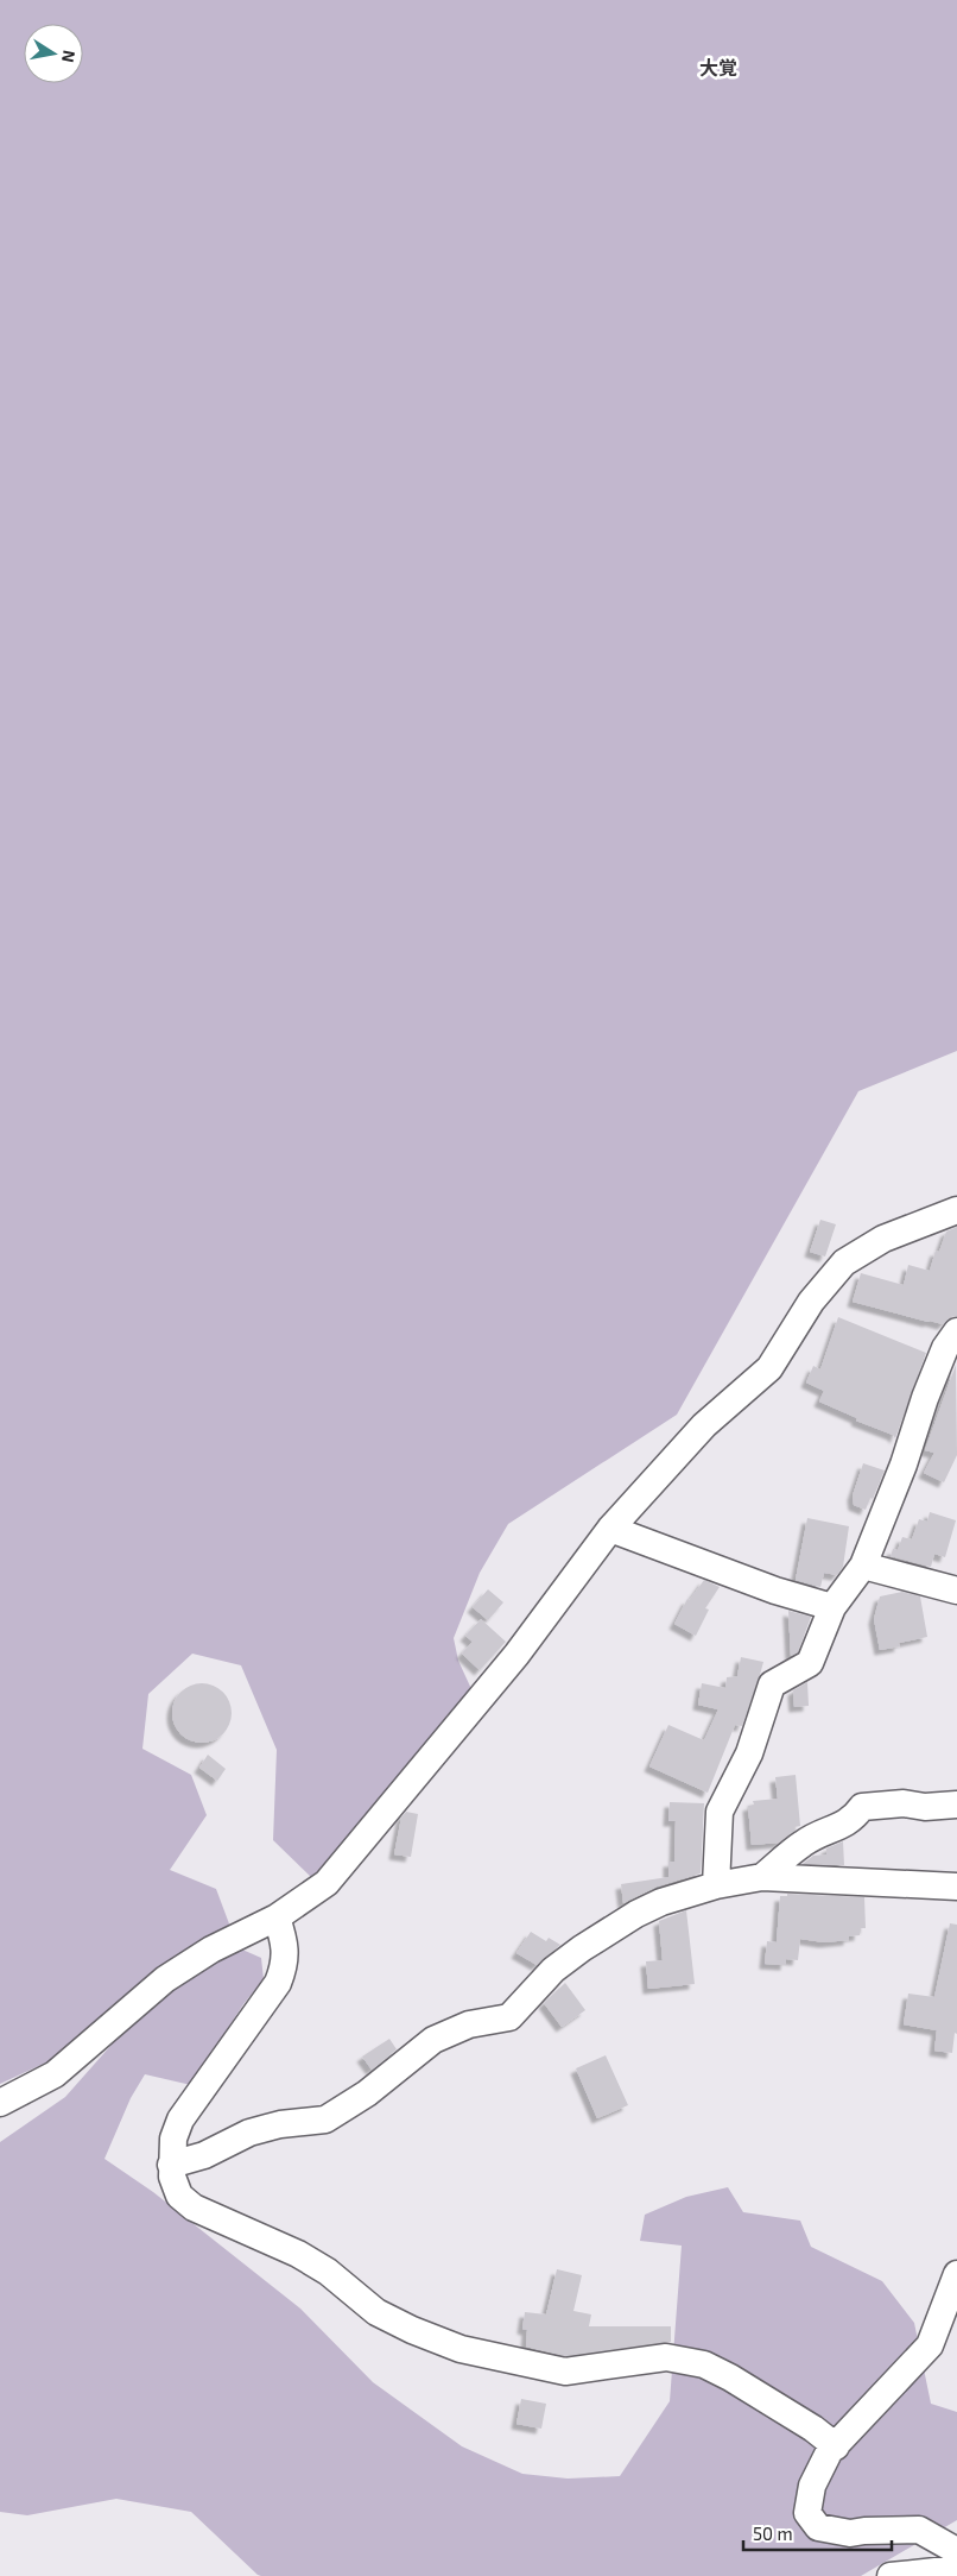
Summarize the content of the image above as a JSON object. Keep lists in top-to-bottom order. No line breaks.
{"districts":["大覚"],"scale_bar":"50 m","north":"right"}
